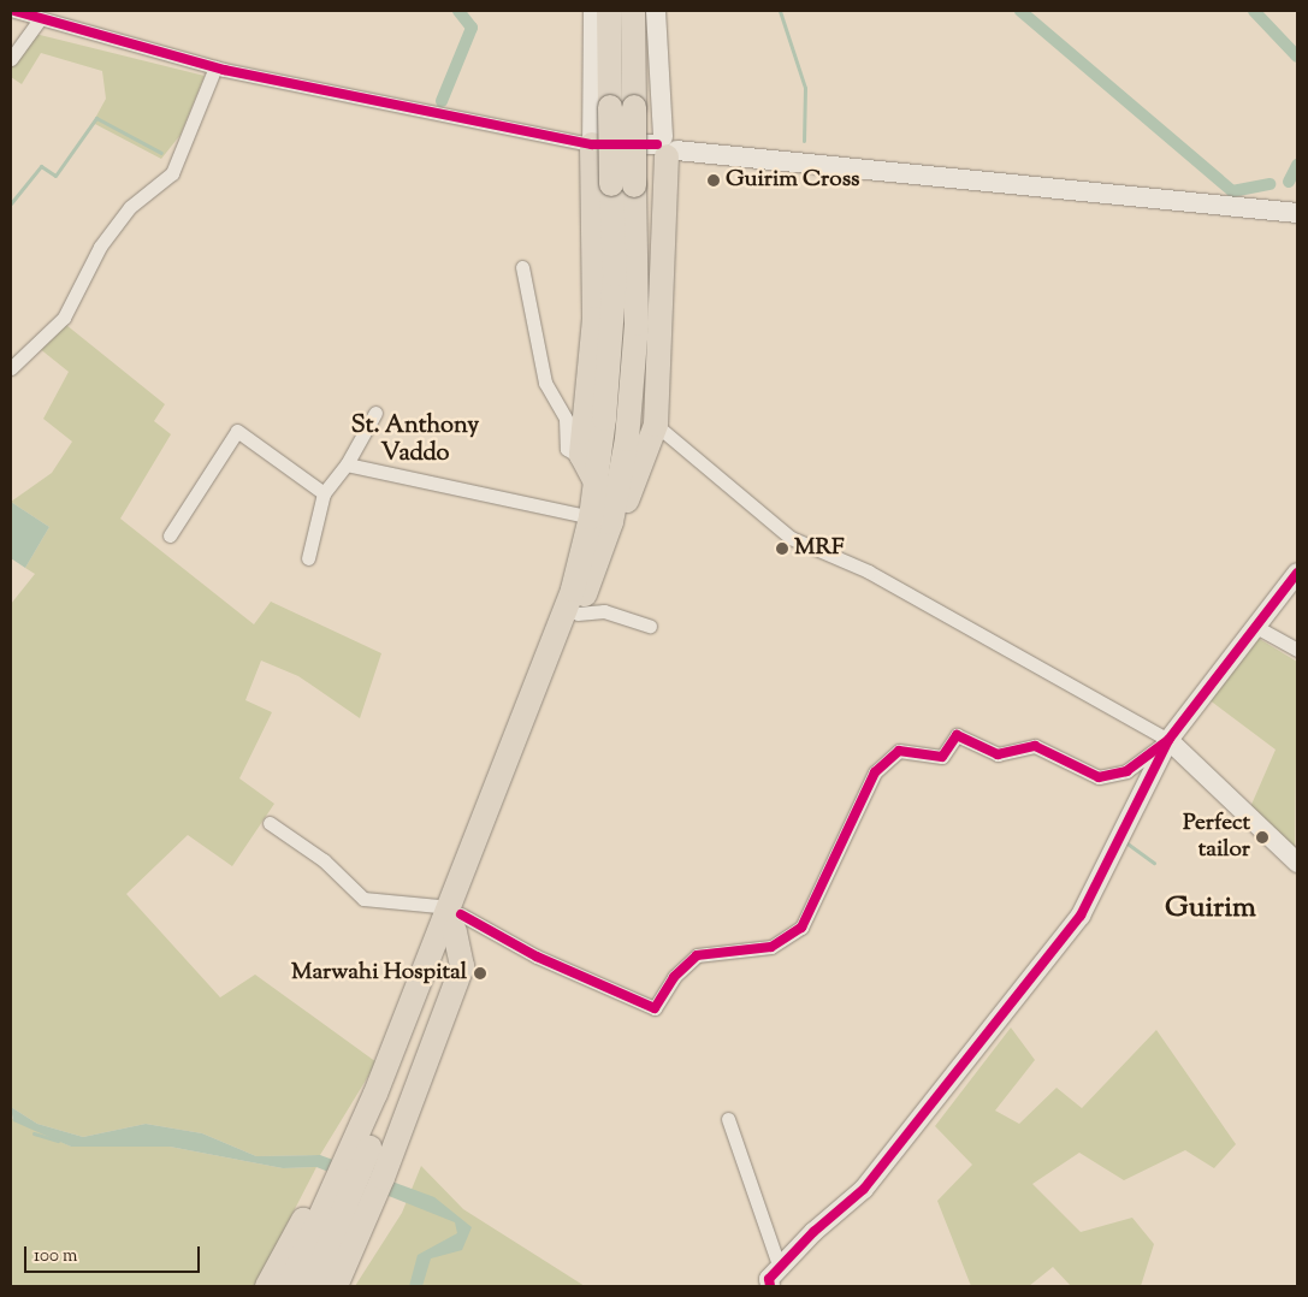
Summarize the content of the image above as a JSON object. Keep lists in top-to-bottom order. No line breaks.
{"districts":["St. Anthony Vaddo","Guirim"],"places":["Guirim Cross","MRF","Perfect tailor","Marwahi Hospital"],"scale_bar":"100 m"}
